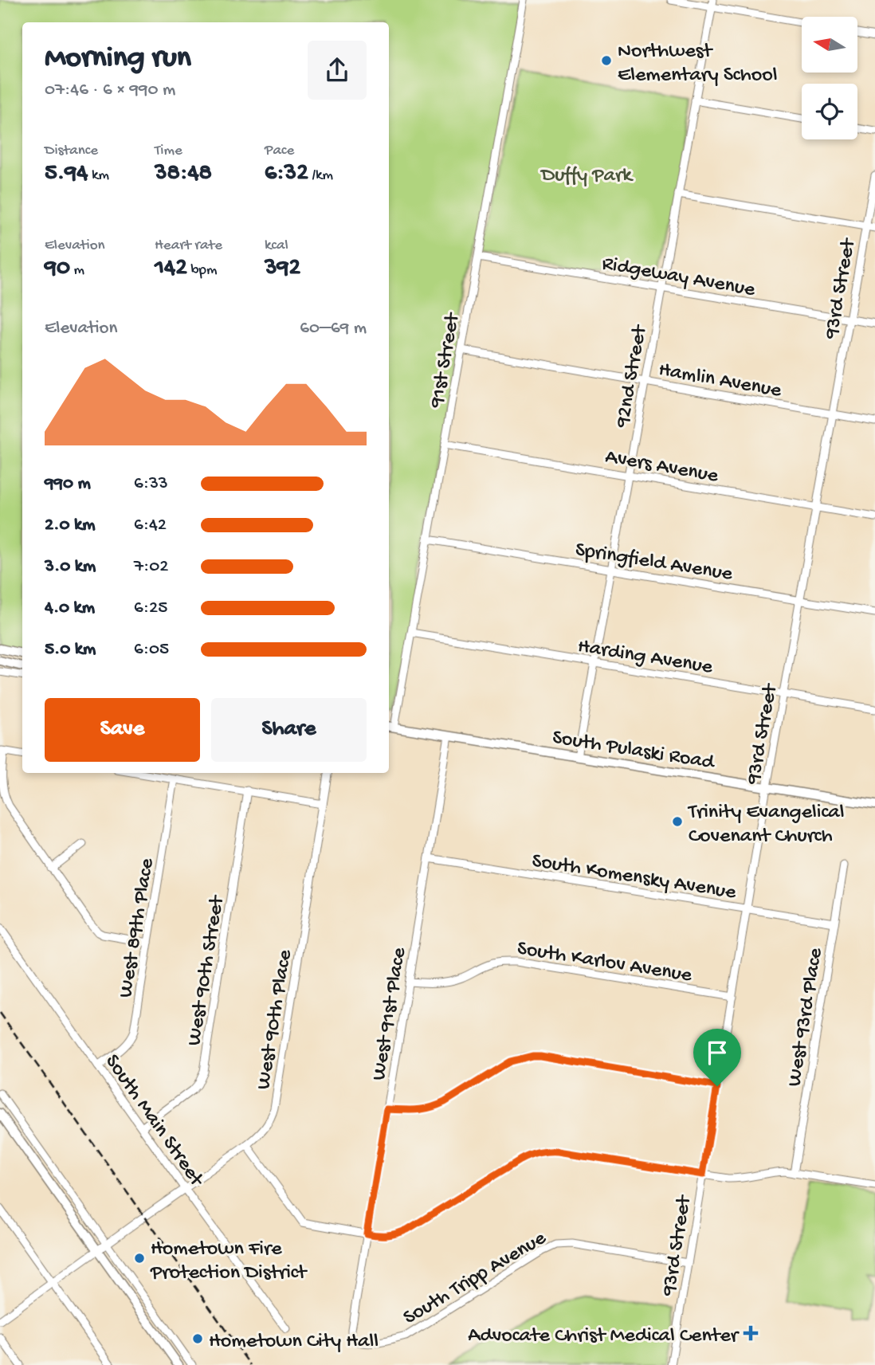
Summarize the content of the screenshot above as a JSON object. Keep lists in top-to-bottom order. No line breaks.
{"streets":{"main road":["South Pulaski Road"],"street":["Ridgeway Avenue","93rd Street","91st Street","92nd Street","Hamlin Avenue","Avers Avenue","Springfield Avenue","Harding Avenue","South Komensky Avenue","West 89th Place","South Karlov Avenue","West 90th Street","West 91st Place","West 93rd Place","West 90th Place","South Main Street","South Tripp Avenue"]},"crossings":[["Ridgeway Avenue","93rd Street"],["Ridgeway Avenue","91st Street"],["Ridgeway Avenue","92nd Street"],["93rd Street","Hamlin Avenue"],["93rd Street","Avers Avenue"],["93rd Street","Springfield Avenue"],["93rd Street","Harding Avenue"],["93rd Street","South Pulaski Road"],["93rd Street","South Komensky Avenue"],["93rd Street","South Karlov Avenue"],["93rd Street","South Tripp Avenue"],["91st Street","Hamlin Avenue"],["91st Street","Avers Avenue"],["91st Street","Springfield Avenue"],["91st Street","Harding Avenue"],["91st Street","South Pulaski Road"],["92nd Street","Hamlin Avenue"],["92nd Street","Avers Avenue"],["92nd Street","Springfield Avenue"],["92nd Street","Harding Avenue"],["92nd Street","South Pulaski Road"],["South Pulaski Road","West 91st Place"],["South Komensky Avenue","West 91st Place"],["South Komensky Avenue","West 93rd Place"],["West 89th Place","South Main Street"],["South Karlov Avenue","West 91st Place"],["West 90th Street","South Main Street"],["West 91st Place","South Tripp Avenue"],["West 90th Place","South Main Street"]],"parks":["Duffy Park"],"places":{"other":["Northwest Elementary School","Trinity Evangelical Covenant Church","Hometown Fire Protection District","Hometown City Hall"],"health":["Advocate Christ Medical Center"]},"north":"left","page":{"heading":["Morning run","07:46 · 6 × 990 m"],"stats":[["Distance","5.94 km"],["Time","38:48"],["Pace","6:32 /km"],["Elevation","90 m"],["Heart rate","142 bpm"],["kcal","392"]],"chart":["Elevation","60–69 m"],"list":[{"name":"990 m","note":"6:33"},{"name":"2.0 km","note":"6:42"},{"name":"3.0 km","note":"7:02"},{"name":"4.0 km","note":"6:25"},{"name":"5.0 km","note":"6:05"}],"buttons":["Save","Share"]}}
